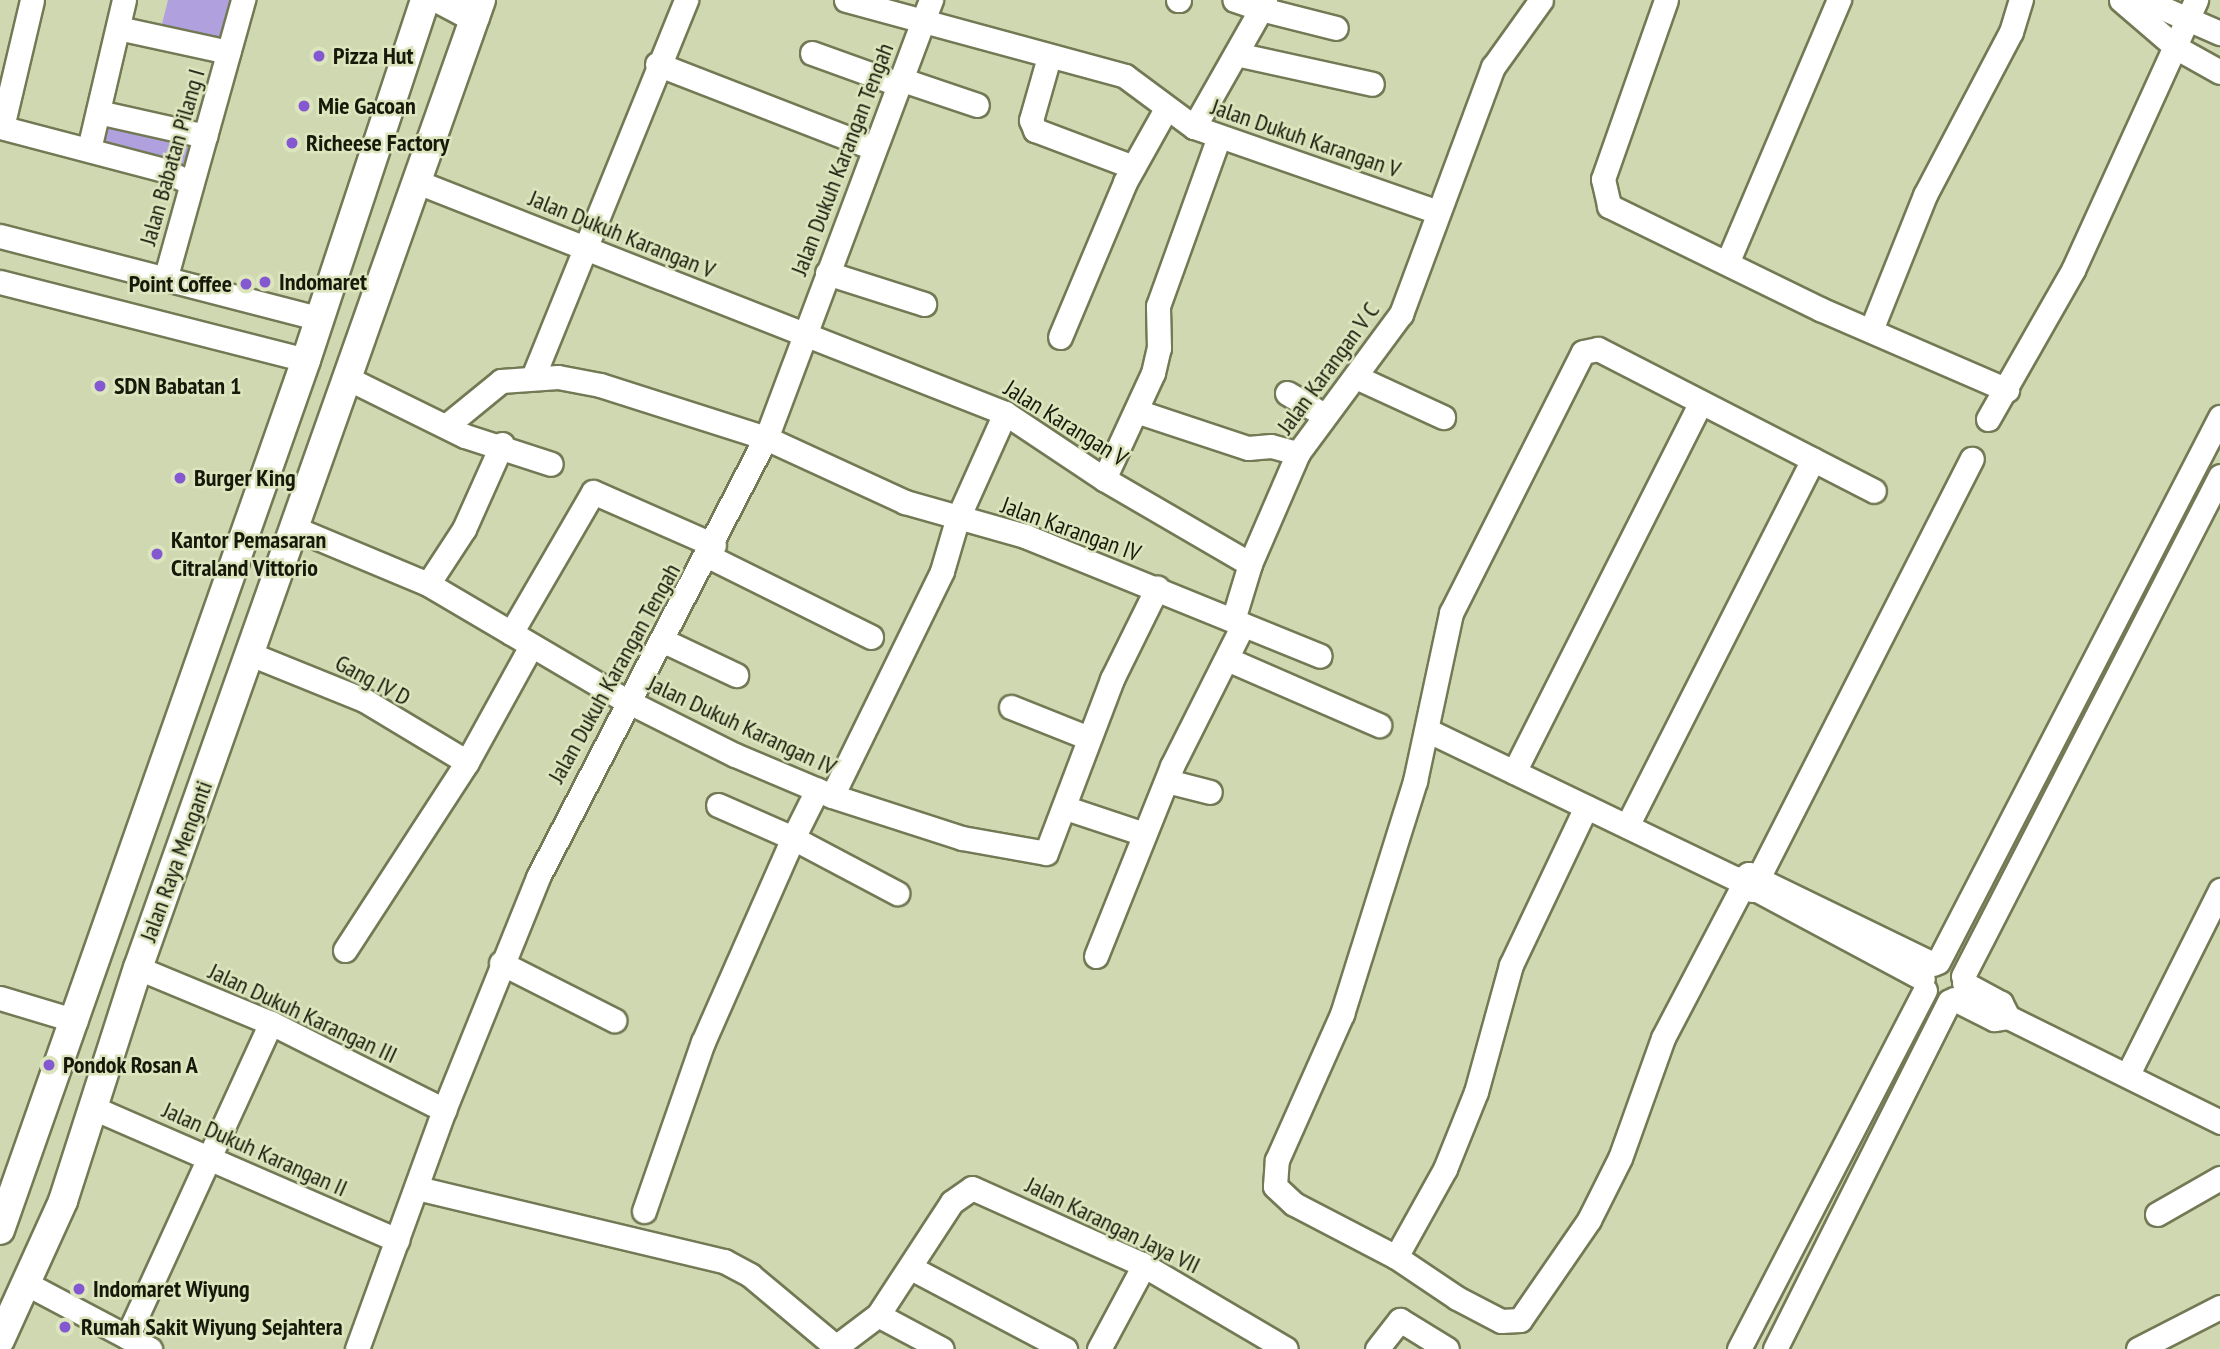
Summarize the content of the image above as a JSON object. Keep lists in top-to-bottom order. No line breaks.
{"streets":{"main road":["Jalan Raya Menganti"],"street":["Jalan Dukuh Karangan V","Jalan Babatan Pilang I","Jalan Dukuh Karangan Tengah","Jalan Karangan V C","Jalan Karangan V","Jalan Karangan IV","Gang IV D","Jalan Dukuh Karangan IV","Jalan Dukuh Karangan III","Jalan Dukuh Karangan II","Jalan Karangan Jaya VII"]},"crossings":[["Jalan Dukuh Karangan V","Jalan Dukuh Karangan Tengah"],["Jalan Dukuh Karangan V","Jalan Karangan V C"],["Jalan Dukuh Karangan V","Jalan Karangan V"],["Jalan Dukuh Karangan V","Jalan Raya Menganti"],["Jalan Dukuh Karangan Tengah","Jalan Karangan V"],["Jalan Dukuh Karangan Tengah","Jalan Karangan IV"],["Jalan Dukuh Karangan Tengah","Jalan Dukuh Karangan IV"],["Jalan Dukuh Karangan Tengah","Jalan Dukuh Karangan III"],["Jalan Dukuh Karangan Tengah","Jalan Dukuh Karangan II"],["Jalan Karangan V C","Jalan Karangan V"],["Jalan Karangan V C","Jalan Karangan IV"],["Gang IV D","Jalan Raya Menganti"],["Jalan Dukuh Karangan IV","Jalan Raya Menganti"],["Jalan Raya Menganti","Jalan Dukuh Karangan III"],["Jalan Raya Menganti","Jalan Dukuh Karangan II"]],"places":["Pizza Hut","Mie Gacoan","Richeese Factory","Indomaret","Point Coffee","SDN Babatan 1","Burger King","Kantor Pemasaran Citraland Vittorio","Pondok Rosan A","Indomaret Wiyung","Rumah Sakit Wiyung Sejahtera"]}
